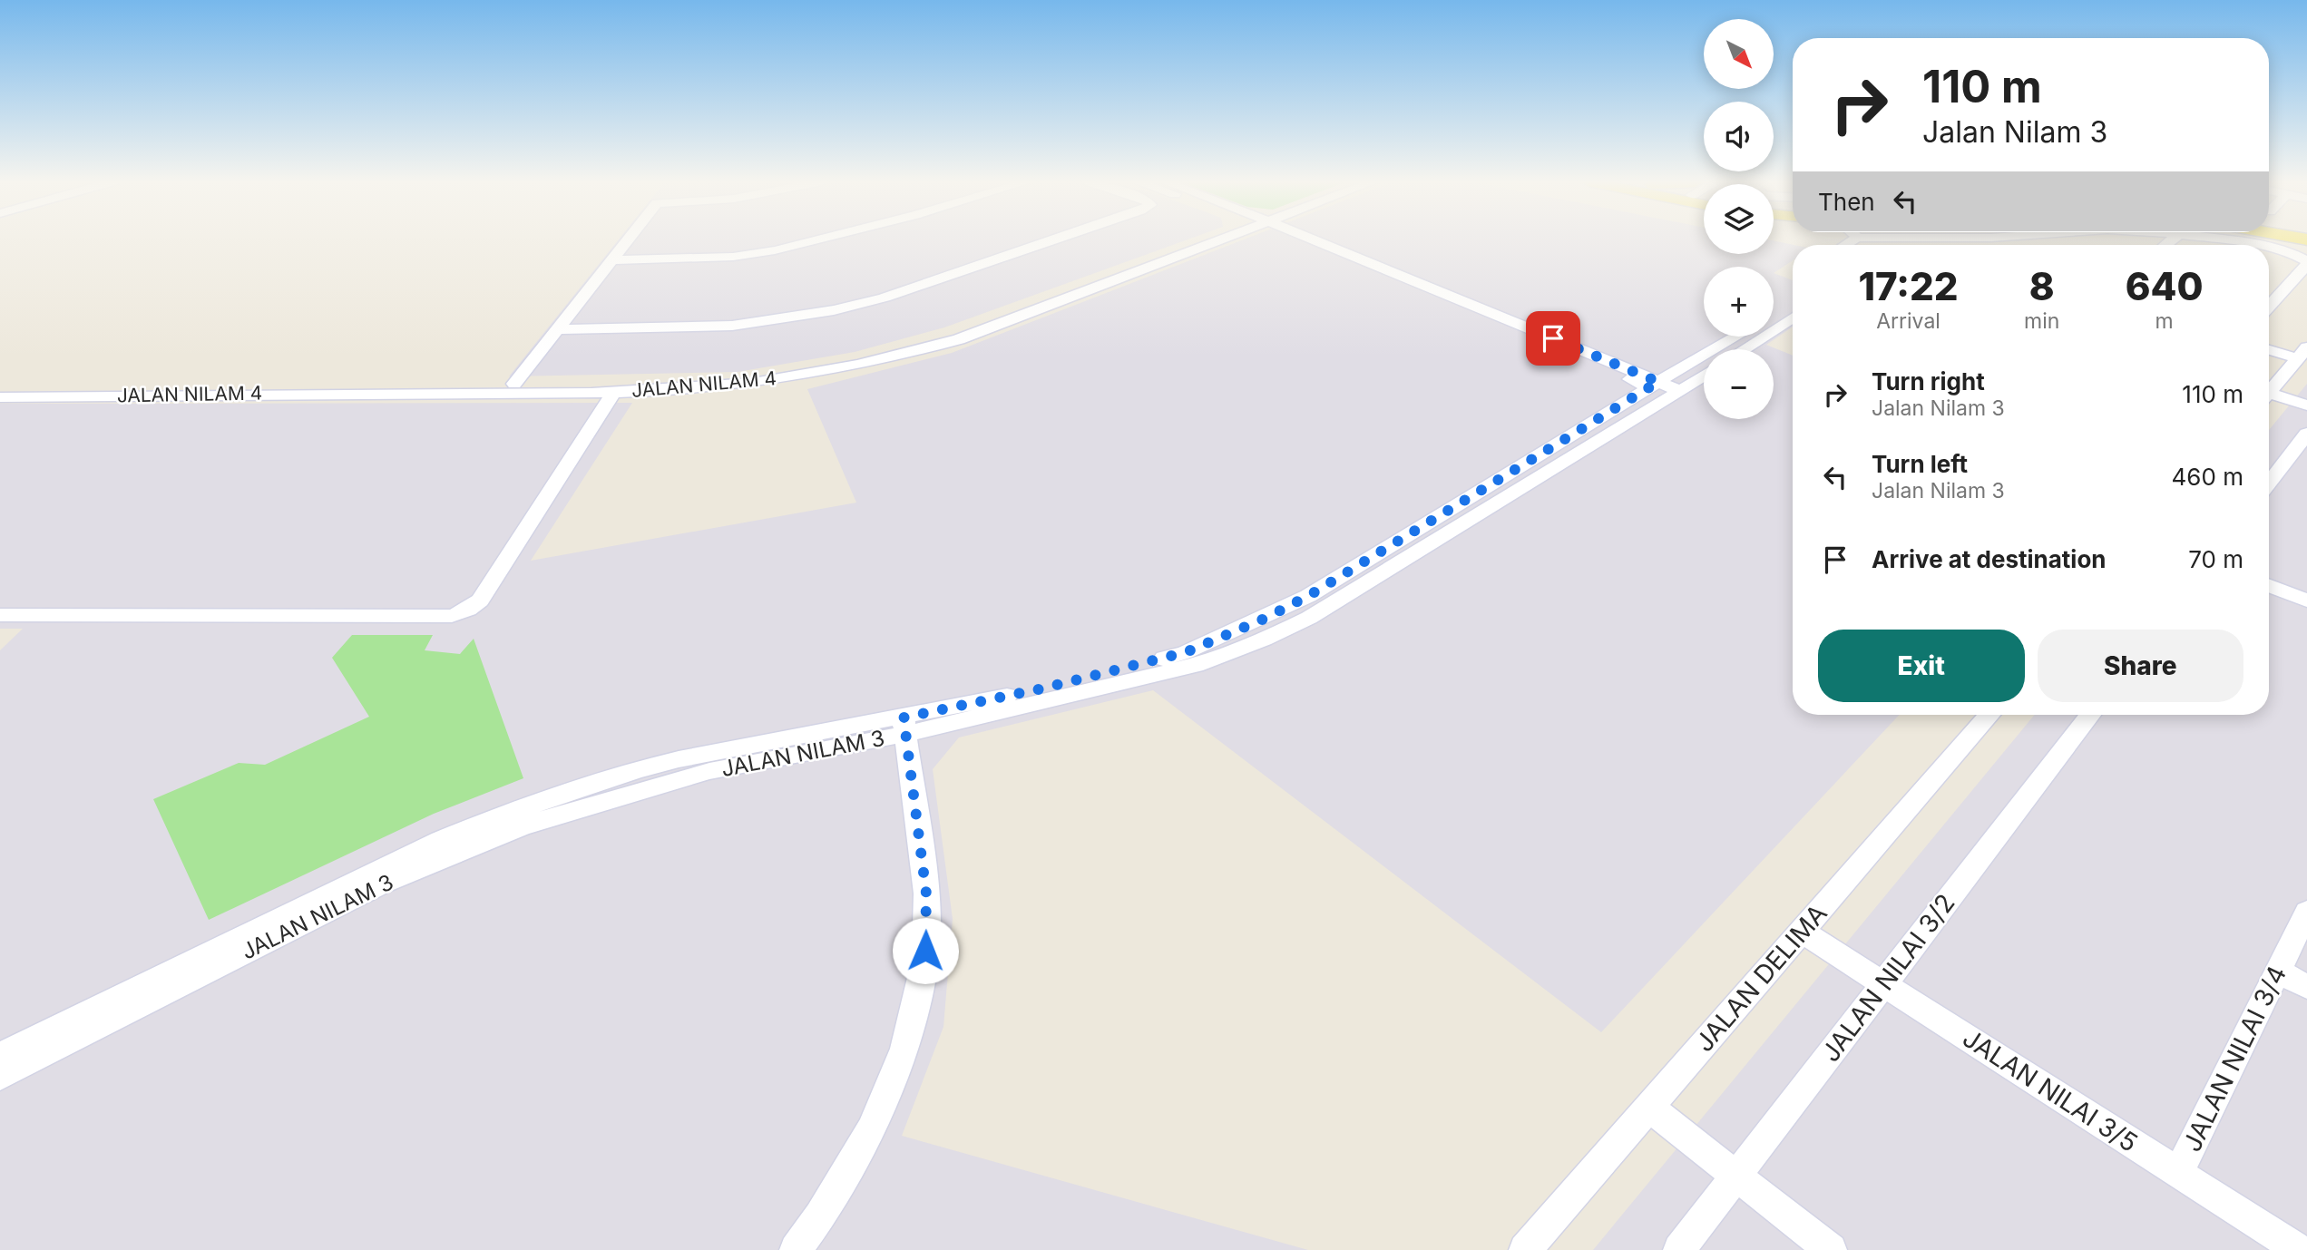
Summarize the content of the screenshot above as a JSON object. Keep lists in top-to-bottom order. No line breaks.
{"streets":{"street":["JALAN NILAM 4","JALAN NILAM 3","JALAN DELIMA","JALAN NILAI 3/2","JALAN NILAI 3/4","JALAN NILAI 3/5"]},"crossings":[["JALAN DELIMA","JALAN NILAI 3/5"],["JALAN NILAI 3/2","JALAN NILAI 3/5"],["JALAN NILAI 3/4","JALAN NILAI 3/5"]],"north":"bottom right","page":{"map_buttons":["+","−"],"turn":["110 m","Jalan Nilam 3"],"then":"Then","eta":["17:22","Arrival","8","min","640","m"],"list":[{"name":"Turn right","note":"Jalan Nilam 3","value":"110 m"},{"name":"Turn left","note":"Jalan Nilam 3","value":"460 m"},{"name":"Arrive at destination","value":"70 m"}],"buttons":["Exit","Share"]}}
